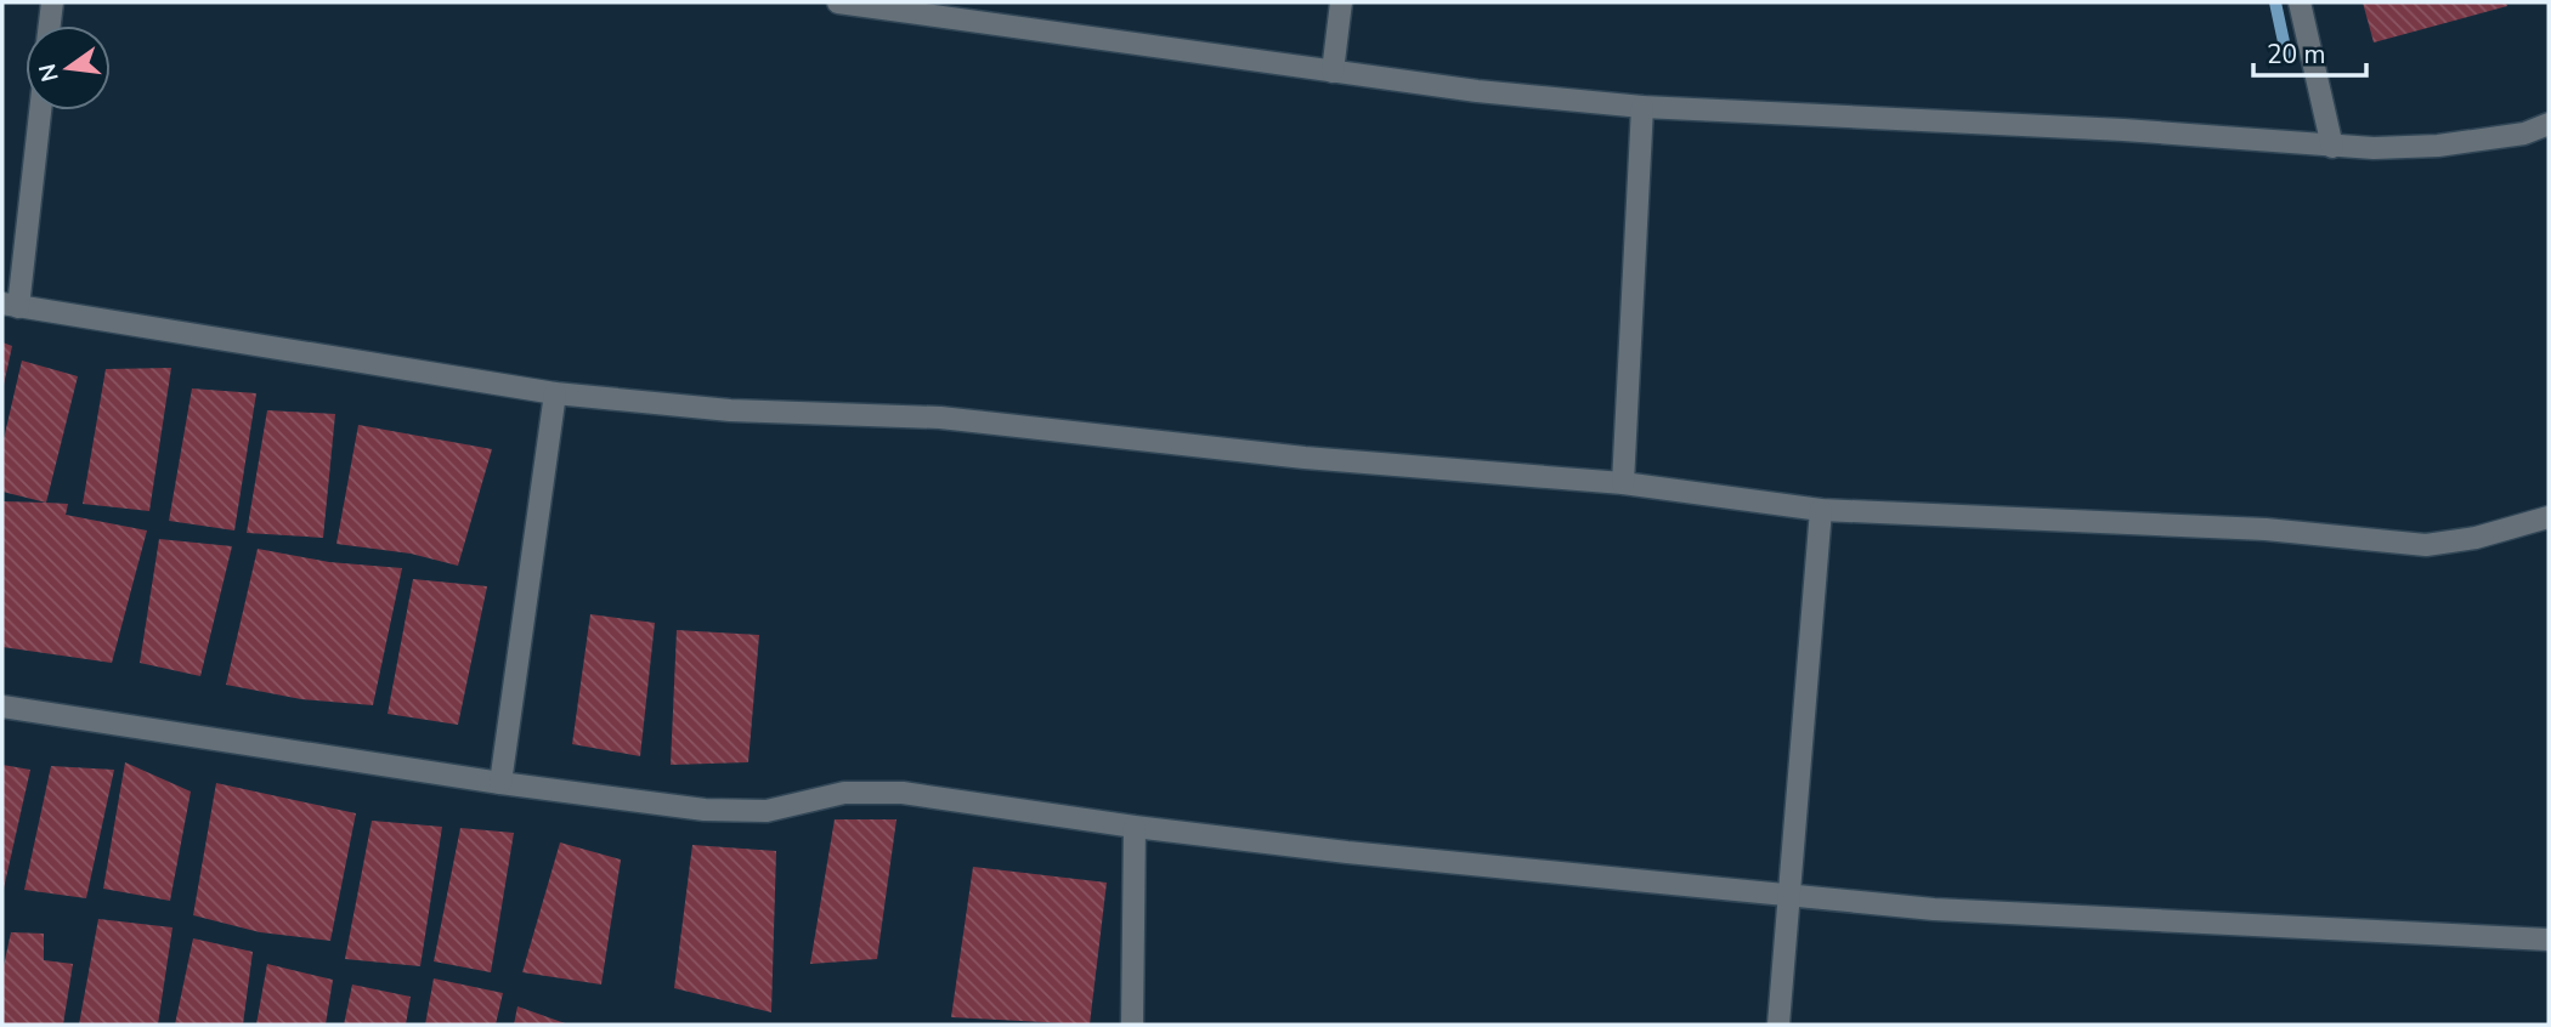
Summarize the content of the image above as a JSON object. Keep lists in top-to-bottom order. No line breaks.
{"scale_bar":"20 m","north":"left"}
